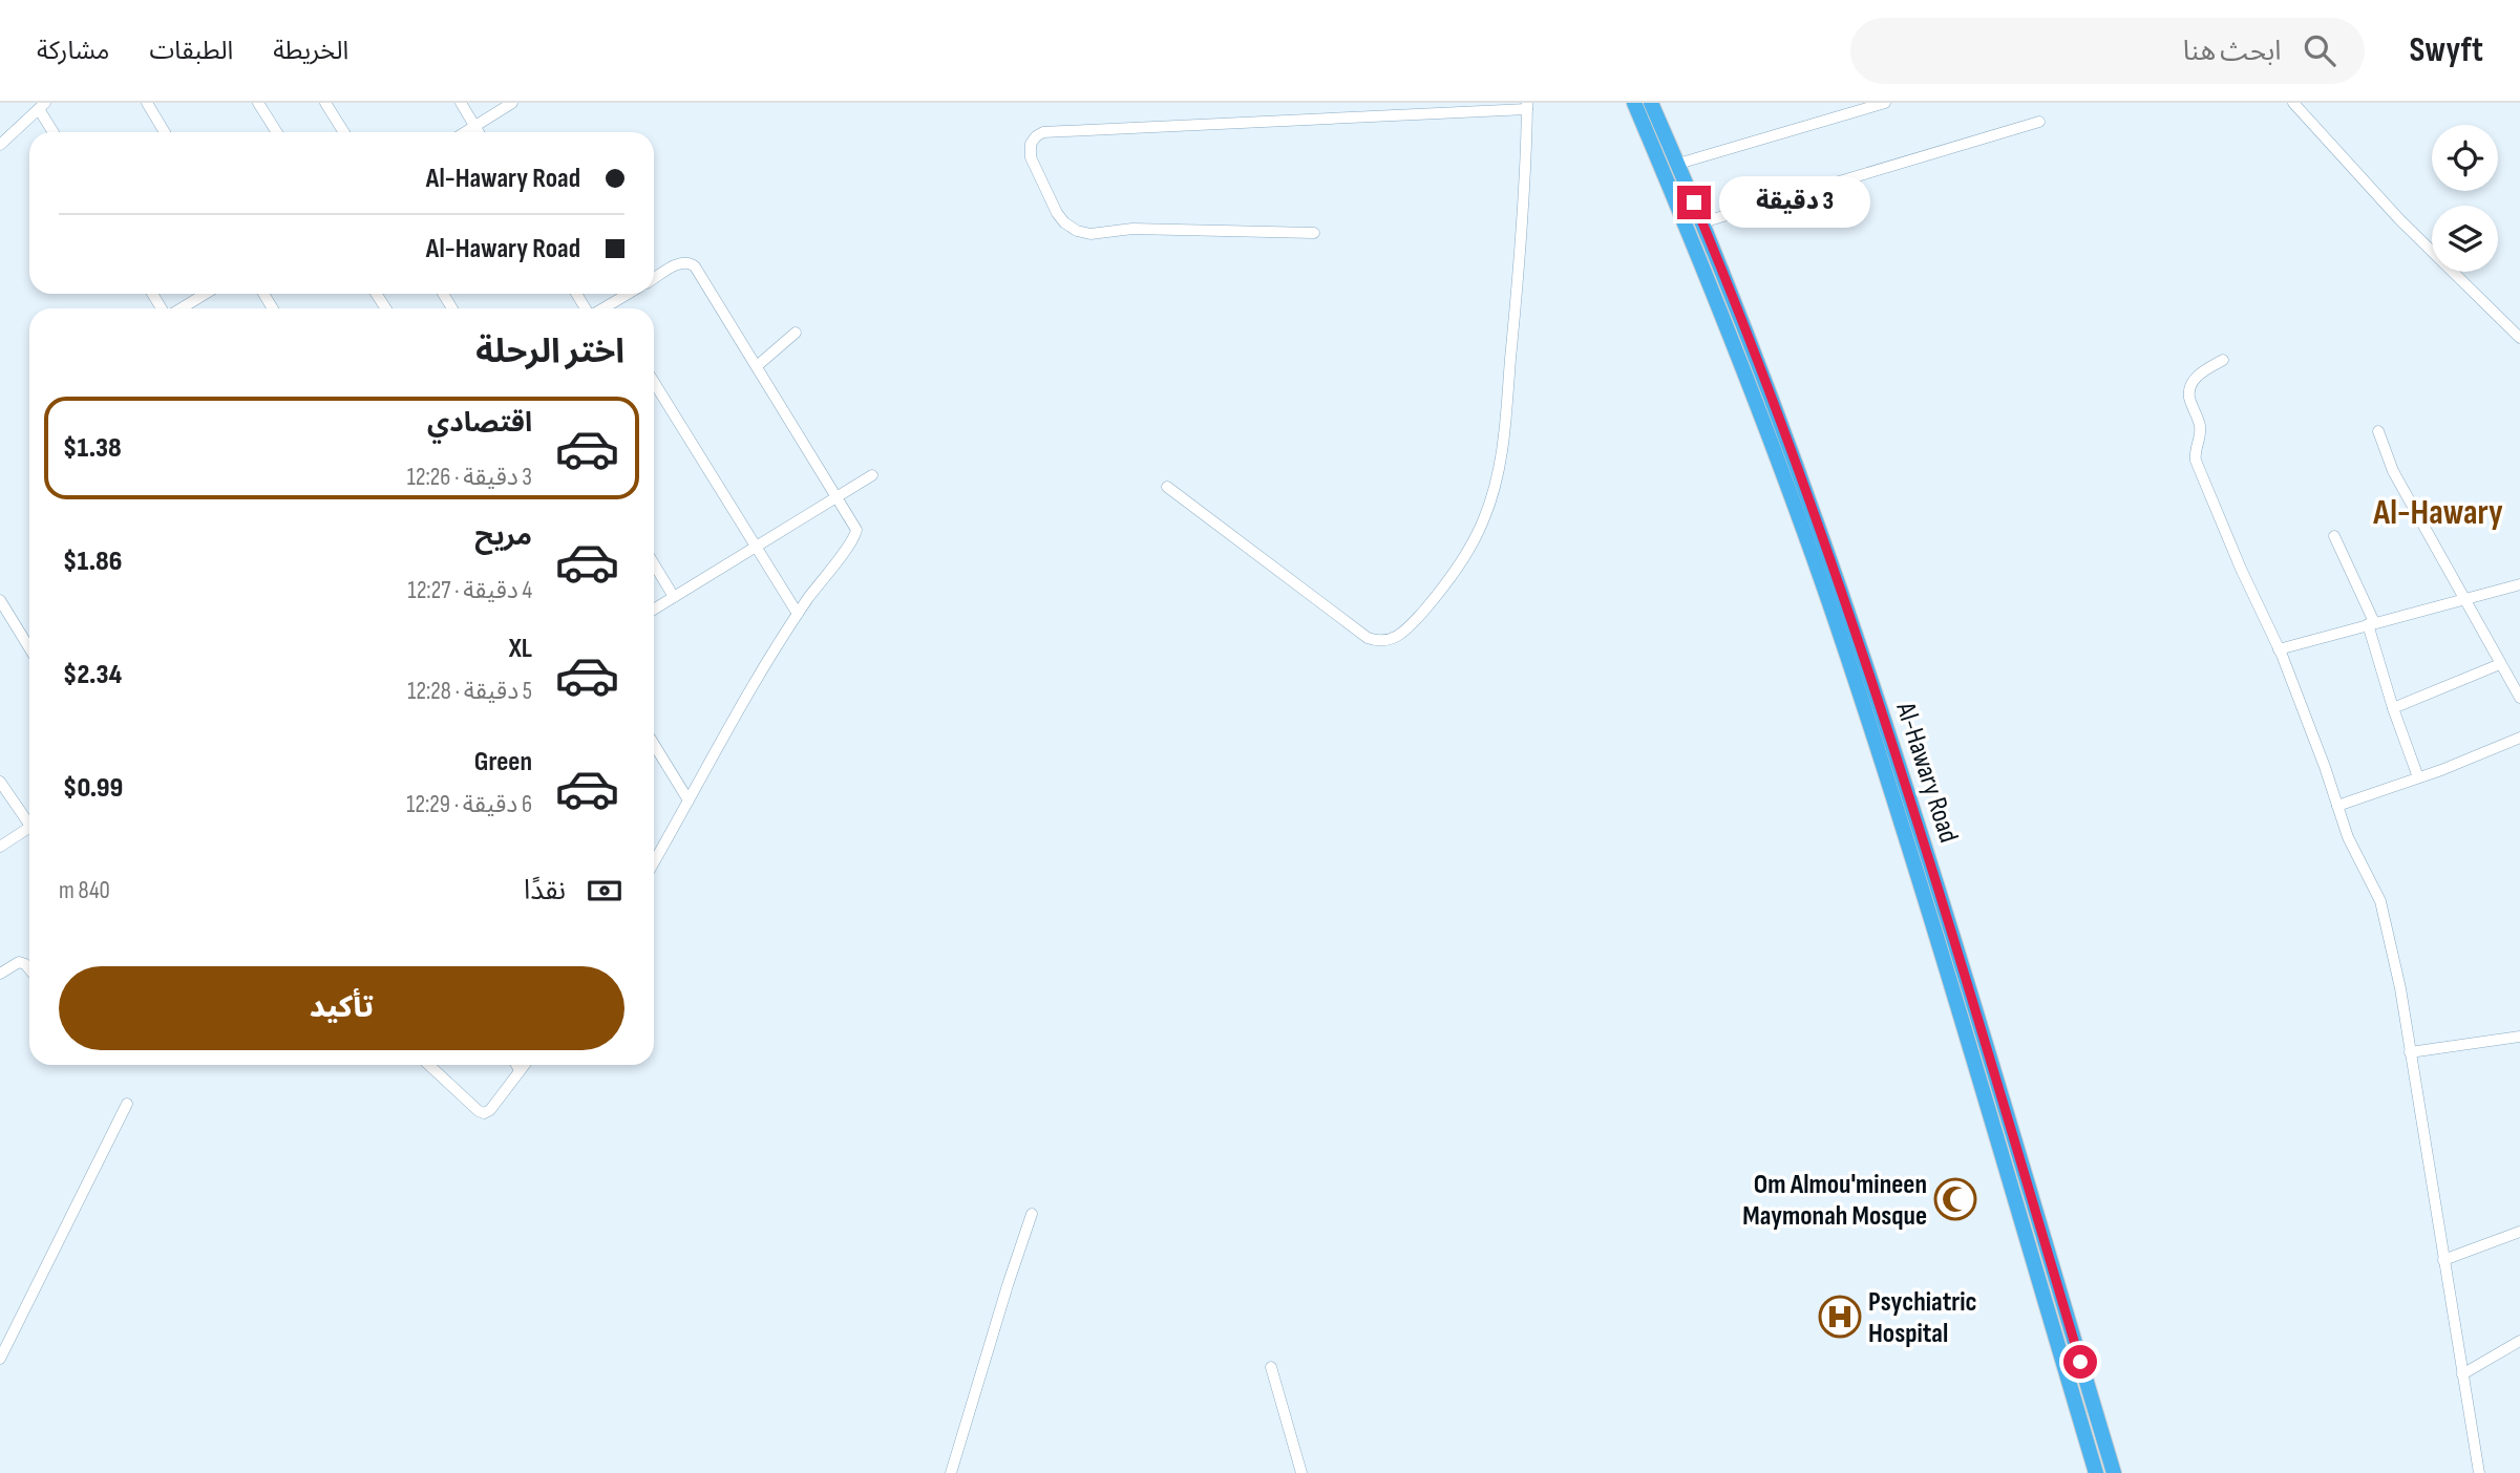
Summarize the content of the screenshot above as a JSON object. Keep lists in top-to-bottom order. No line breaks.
{"streets":{"highway":["Al-Hawary Road"]},"districts":["Al-Hawary"],"places":{"mosque":["Om Almou'mineen Maymonah Mosque"],"hospital":["Psychiatric Hospital"]},"page":{"header":"Swyft","search":"ابحث هنا","nav":["الخريطة","الطبقات","مشاركة"],"banner":["Al-Hawary Road","Al-Hawary Road"],"bubble":"3 دقيقة","heading":"اختر الرحلة","list":[{"name":"اقتصادي","note":"3 دقيقة · 12:26","value":"$1.38"},{"name":"مريح","note":"4 دقيقة · 12:27","value":"$1.86"},{"name":"XL","note":"5 دقيقة · 12:28","value":"$2.34"},{"name":"Green","note":"6 دقيقة · 12:29","value":"$0.99"}],"pay":["نقدًا","840 m"],"buttons":"تأكيد"}}
